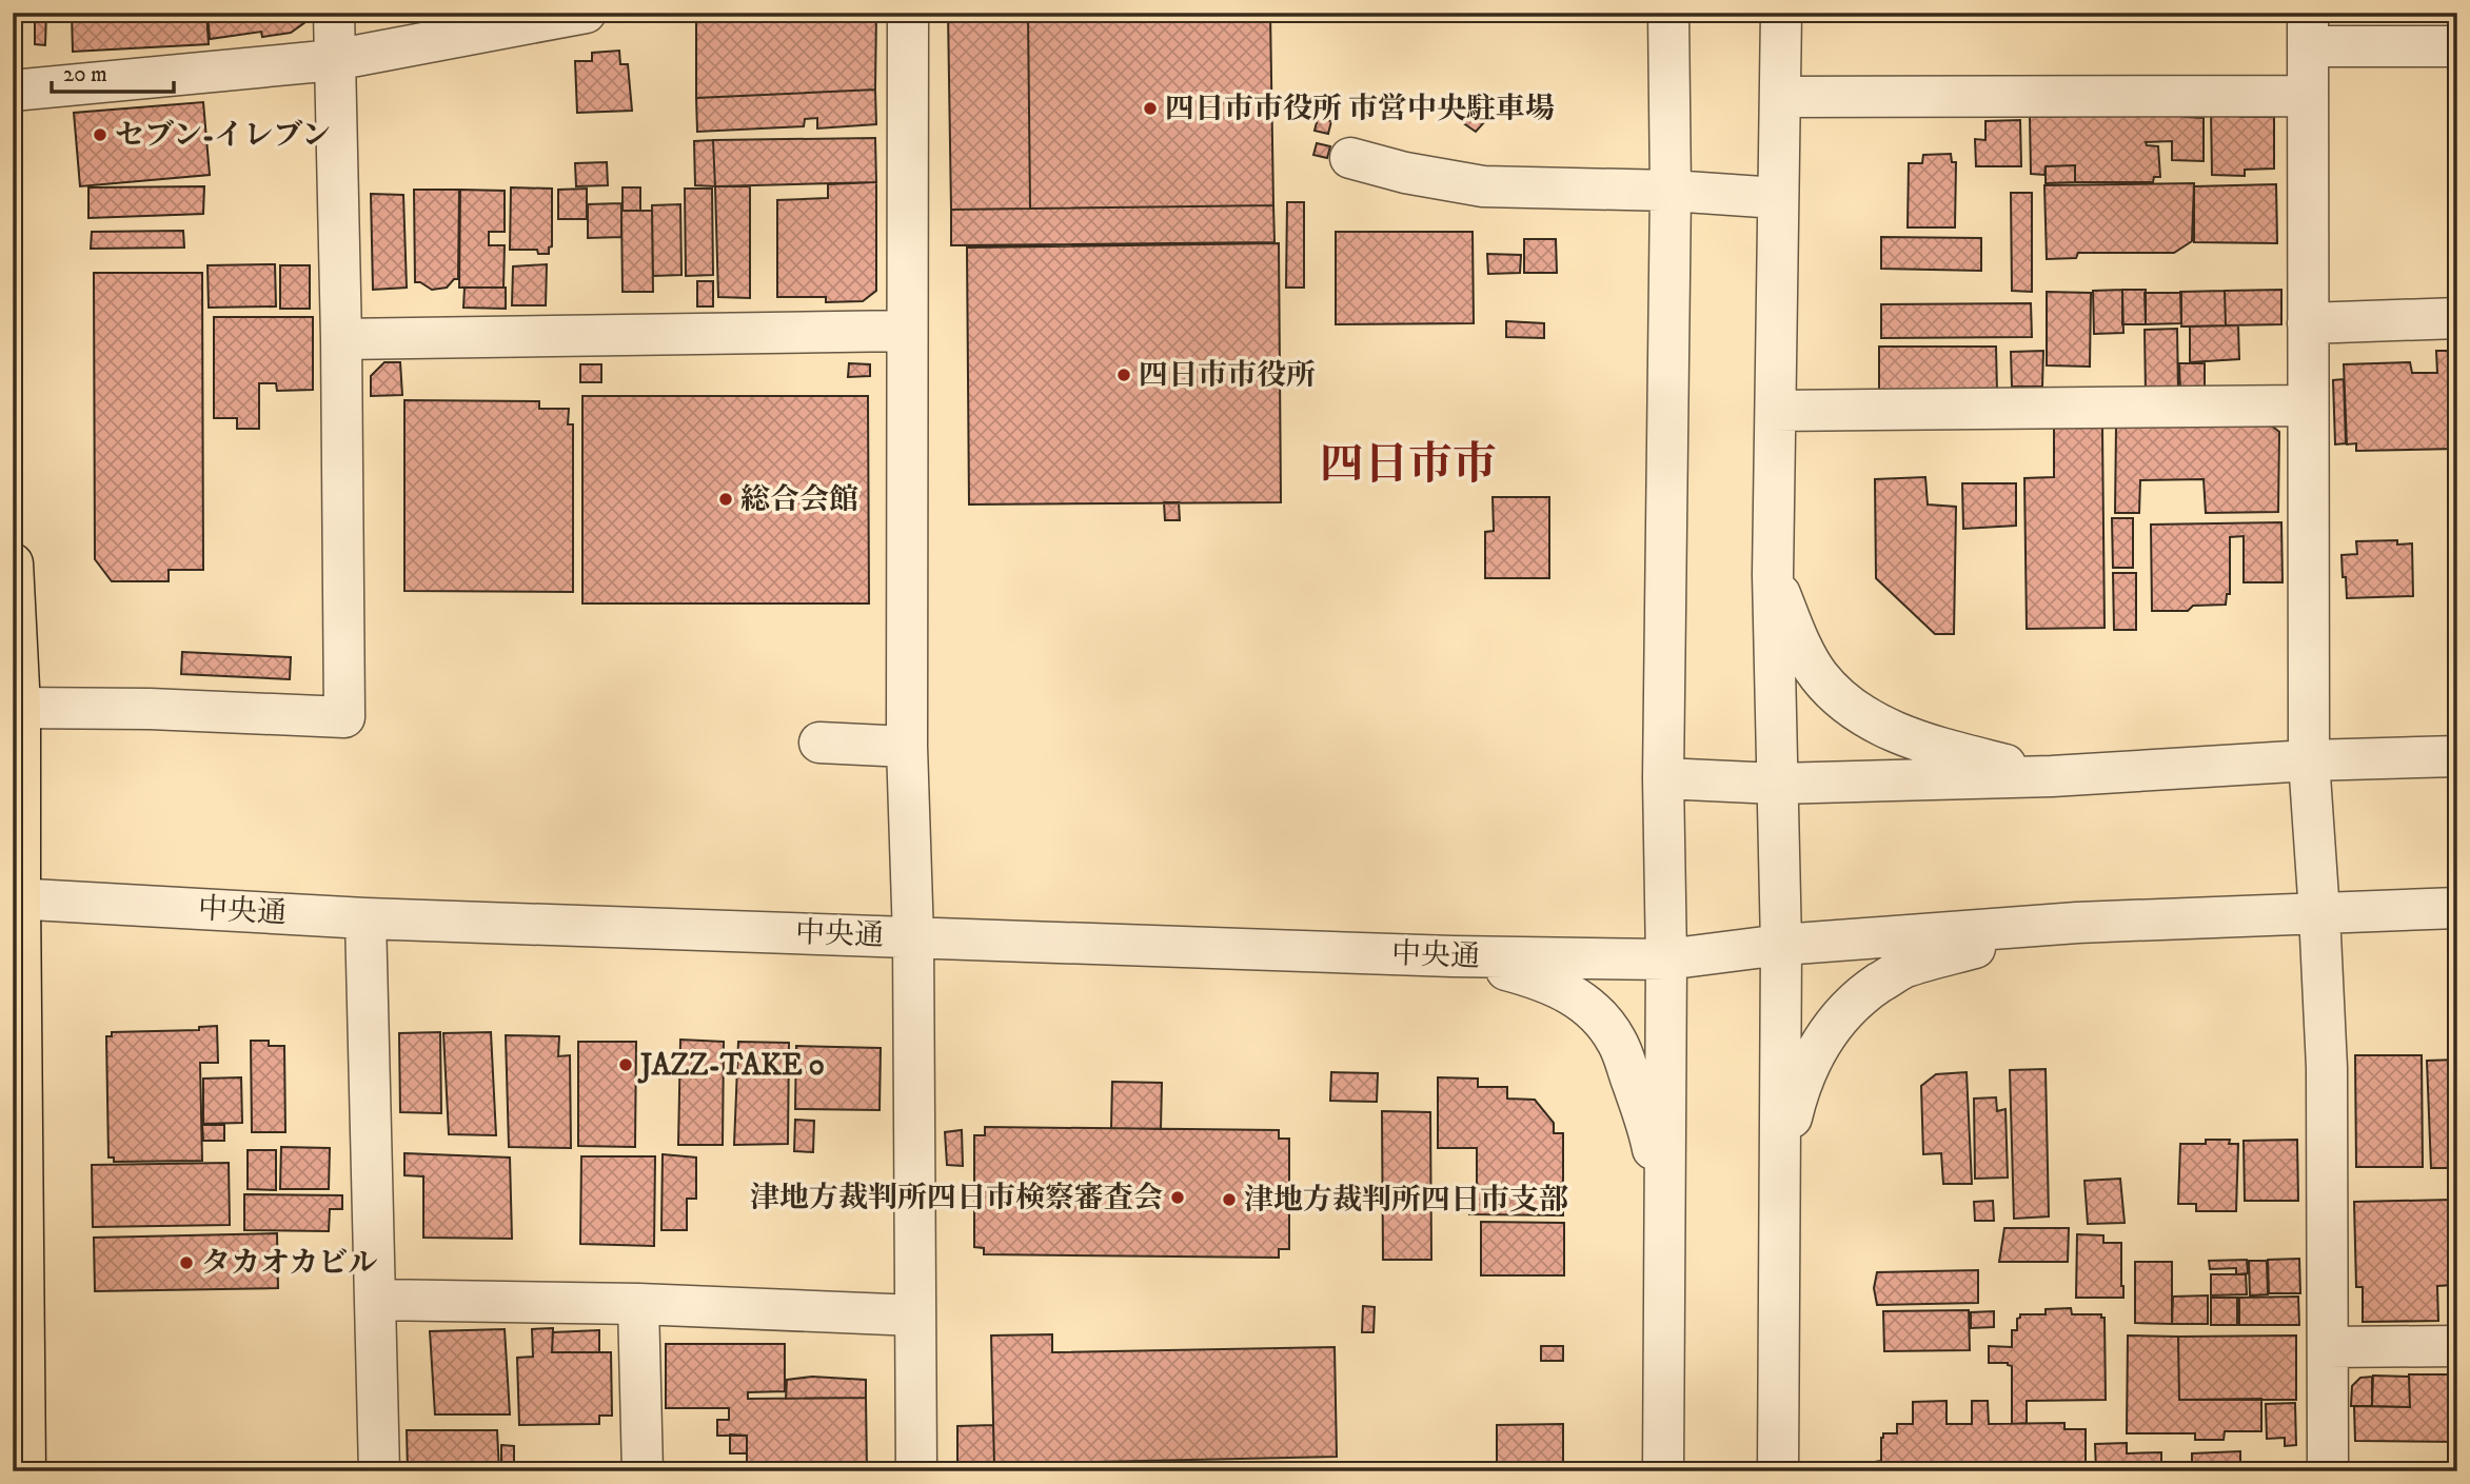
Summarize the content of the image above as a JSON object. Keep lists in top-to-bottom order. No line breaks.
{"streets":{"street":["中央通"]},"districts":["四日市市"],"places":["四日市市役所 市営中央駐車場","セブン-イレブン","四日市市役所","総合会館","JAZZ-TAKE 0","津地方裁判所四日市検察審査会","津地方裁判所四日市支部","タカオカビル"],"scale_bar":"20 m"}
